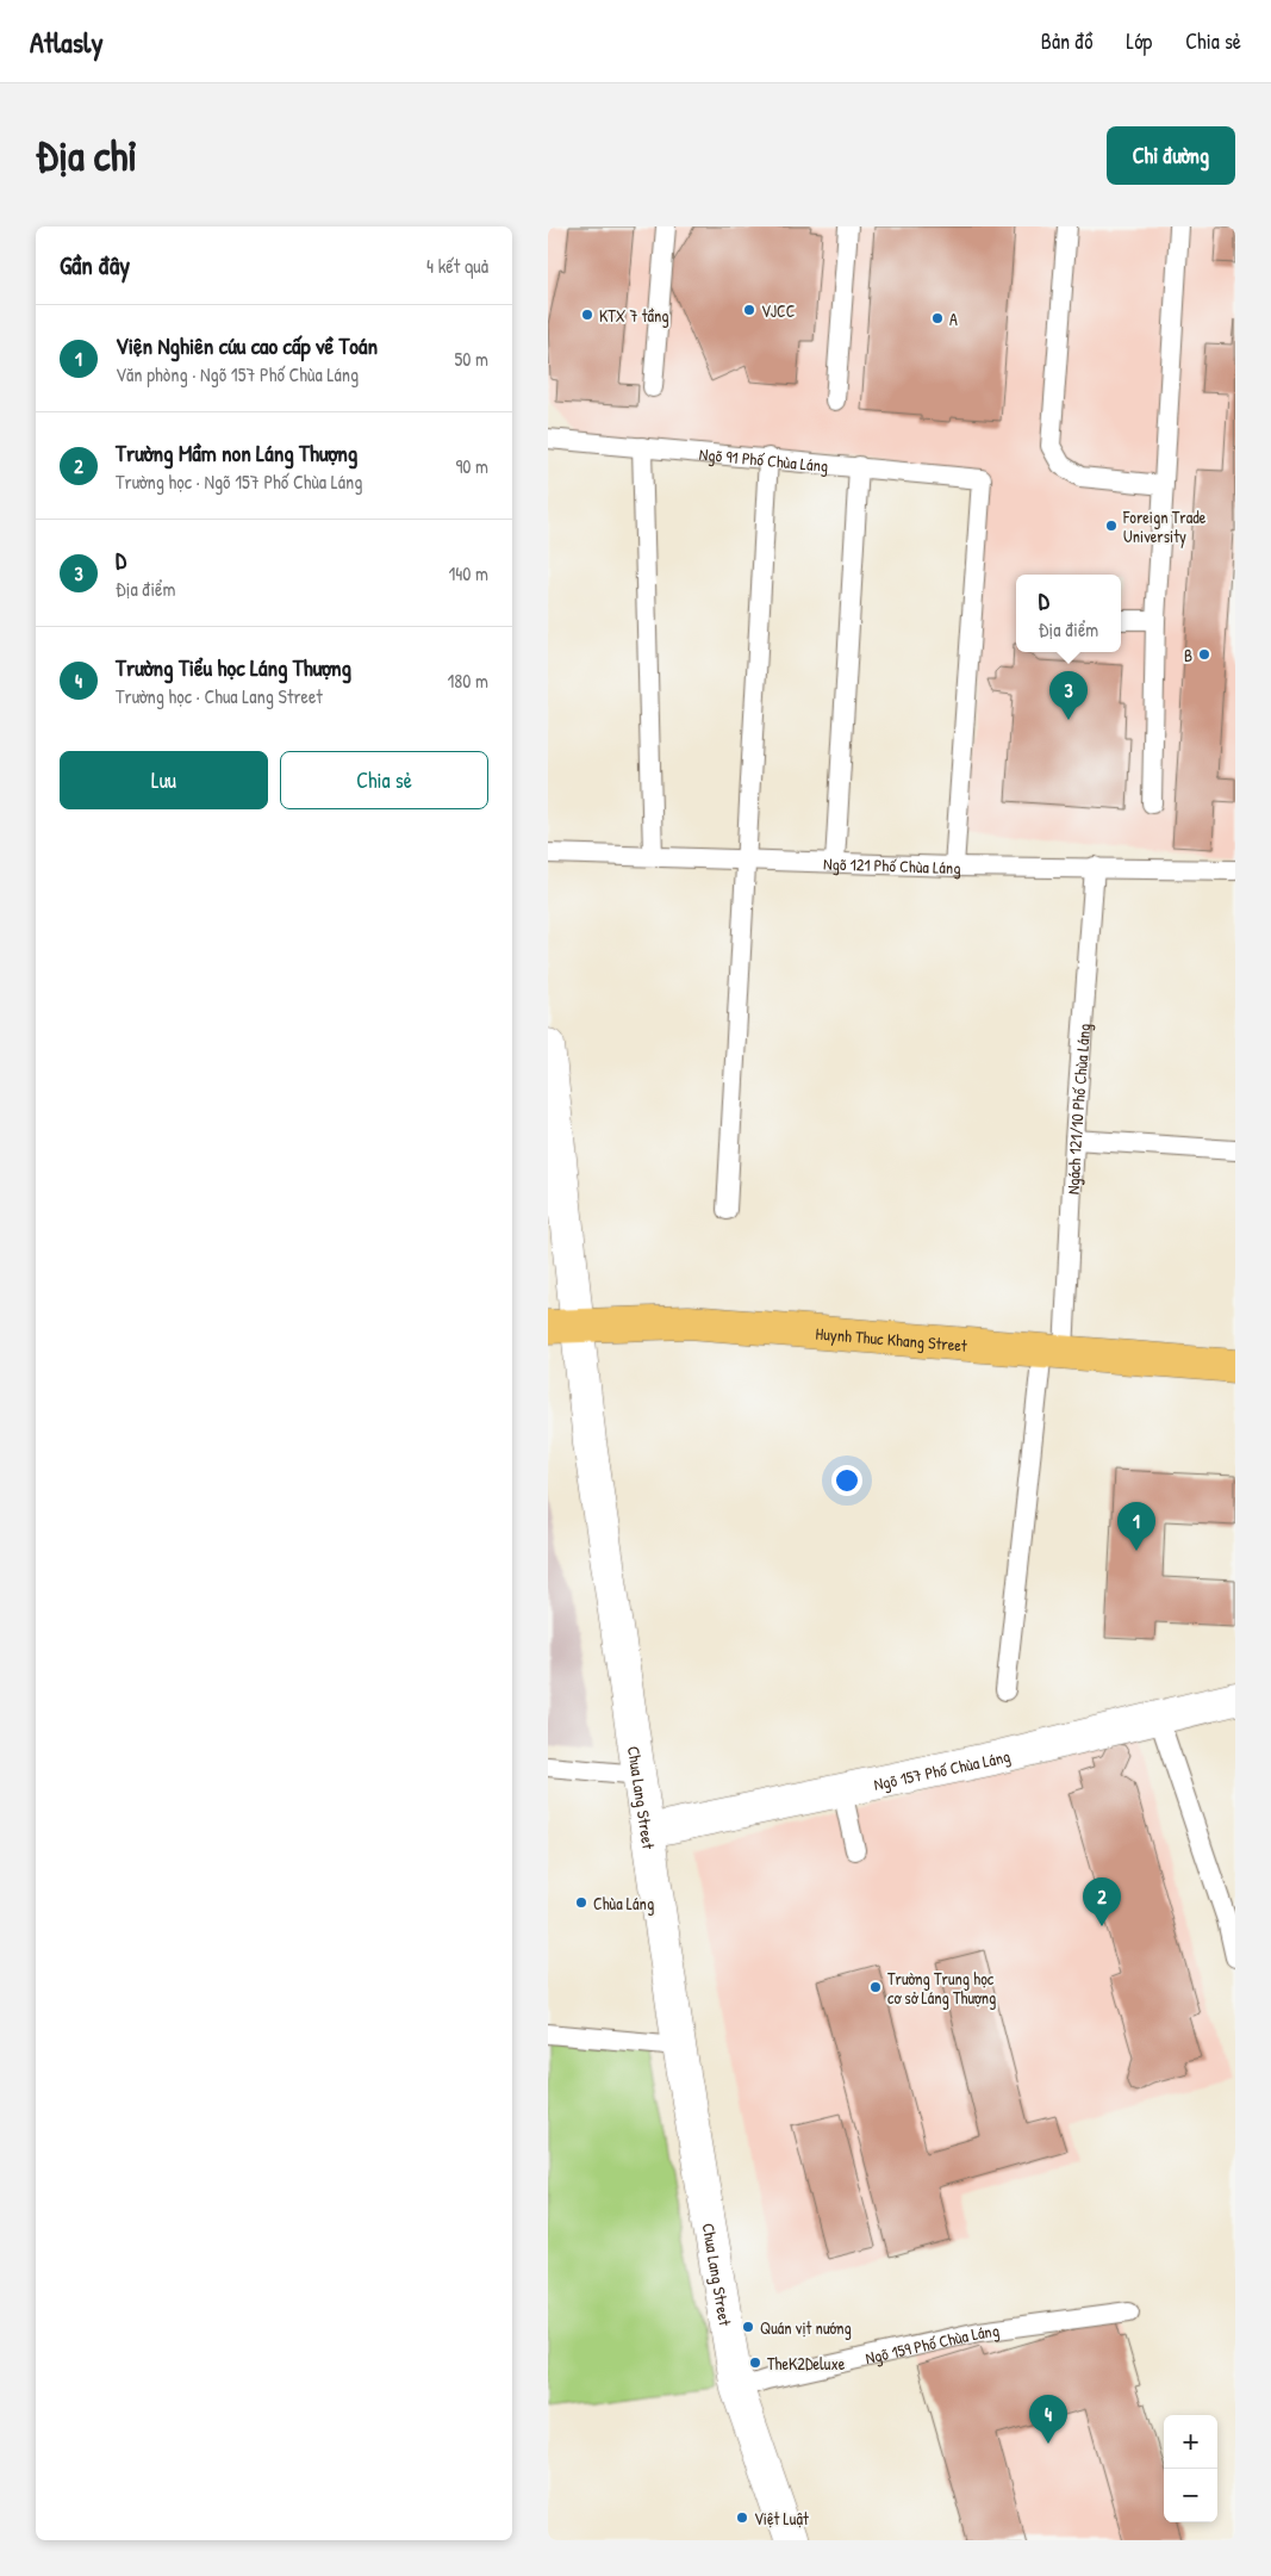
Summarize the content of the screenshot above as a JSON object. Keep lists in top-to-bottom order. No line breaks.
{"streets":{"main road":["Huynh Thuc Khang Street"],"street":["Ngõ 157 Phố Chùa Láng","Chua Lang Street"],"lane":["Ngõ 91 Phố Chùa Láng","Ngõ 121 Phố Chùa Láng","Ngách 121/10 Phố Chùa Láng","Ngõ 159 Phố Chùa Láng"]},"crossings":[["Ngõ 91 Phố Chùa Láng","Ngõ 121 Phố Chùa Láng"],["Ngõ 121 Phố Chùa Láng","Ngách 121/10 Phố Chùa Láng"],["Ngách 121/10 Phố Chùa Láng","Huynh Thuc Khang Street"],["Huynh Thuc Khang Street","Chua Lang Street"],["Ngõ 157 Phố Chùa Láng","Chua Lang Street"],["Chua Lang Street","Ngõ 159 Phố Chùa Láng"]],"places":["VJCC","KTX 7 tầng","A","Foreign Trade University","B","Chùa Láng","Trường Trung học cơ sở Láng Thượng","Quán vịt nướng","TheK2Deluxe","Việt Luật"],"page":{"header":"Atlasly","nav":["Bản đồ","Lớp","Chia sẻ"],"buttons":["Chỉ đường",["Lưu","Chia sẻ"]],"title":"Địa chỉ","heading":["Gần đây","4 kết quả"],"list":[{"mark":"1","name":"Viện Nghiên cứu cao cấp về Toán","note":"Văn phòng · Ngõ 157 Phố Chùa Láng","value":"50 m"},{"mark":"2","name":"Trường Mầm non Láng Thượng","note":"Trường học · Ngõ 157 Phố Chùa Láng","value":"90 m"},{"mark":"3","name":"D","note":"Địa điểm","value":"140 m"},{"mark":"4","name":"Trường Tiểu học Láng Thượng","note":"Trường học · Chua Lang Street","value":"180 m"}],"popup":["D","Địa điểm"],"pins":["3","1","2","4"],"map_buttons":["+","−"]}}
